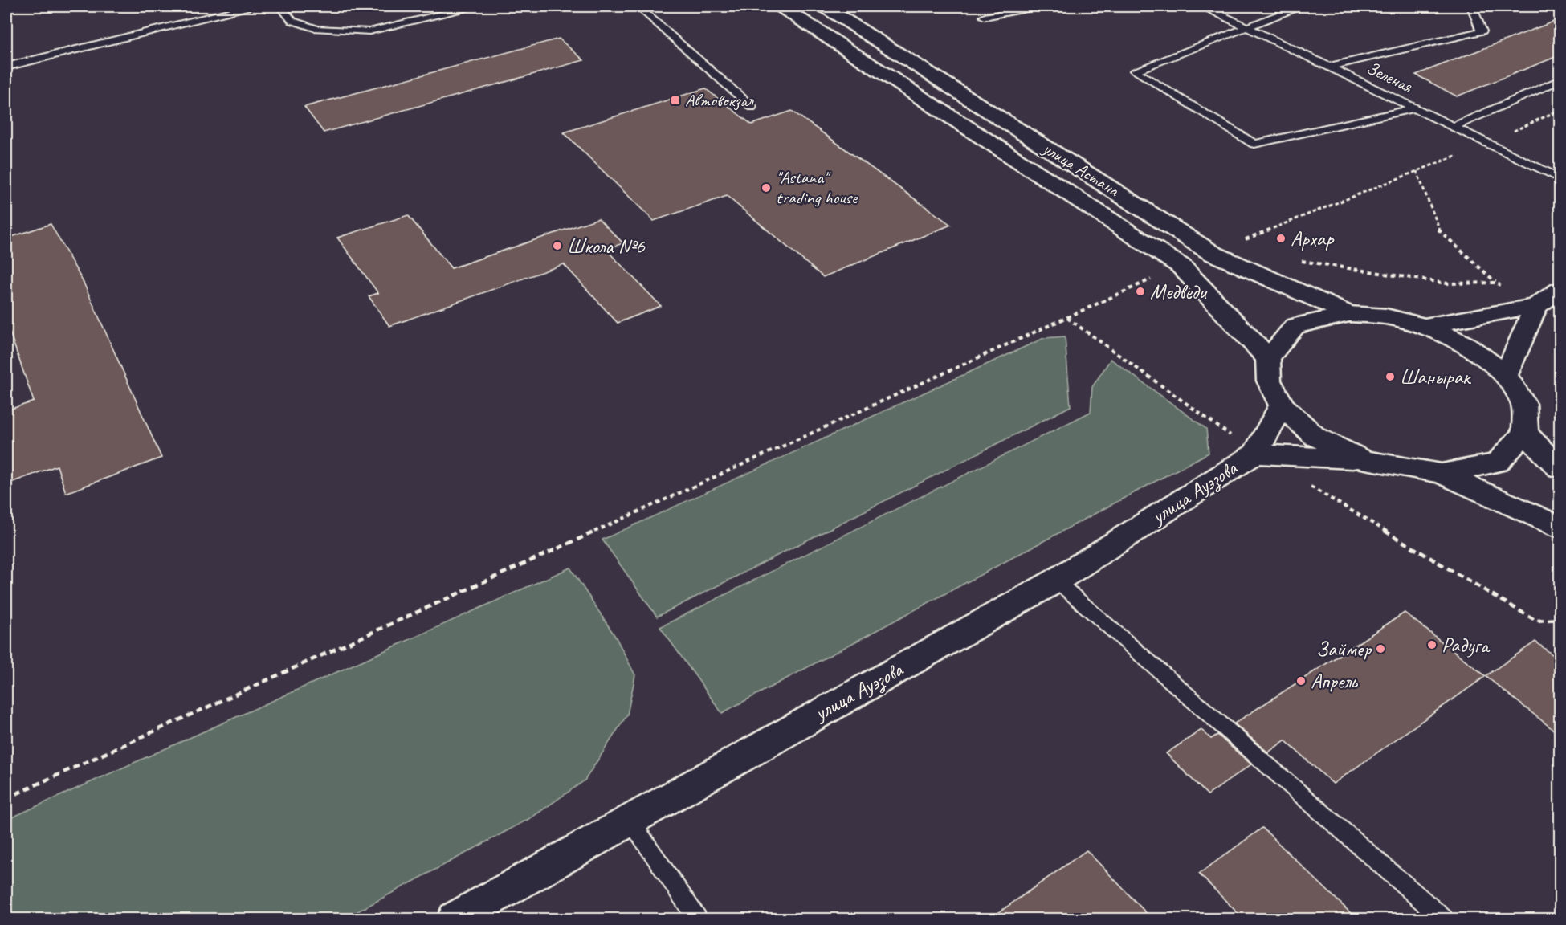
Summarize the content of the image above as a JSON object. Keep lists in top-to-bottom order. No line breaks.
{"streets":{"street":["улица Астана","улица Ауэзова"],"lane":["Зеленая"]},"places":{"transit":["Автовокзал"],"other":["\"Astana\" trading house","Архар","Школа №6","Медведи","Шанырак","Радуга","Займер","Апрель"]}}
